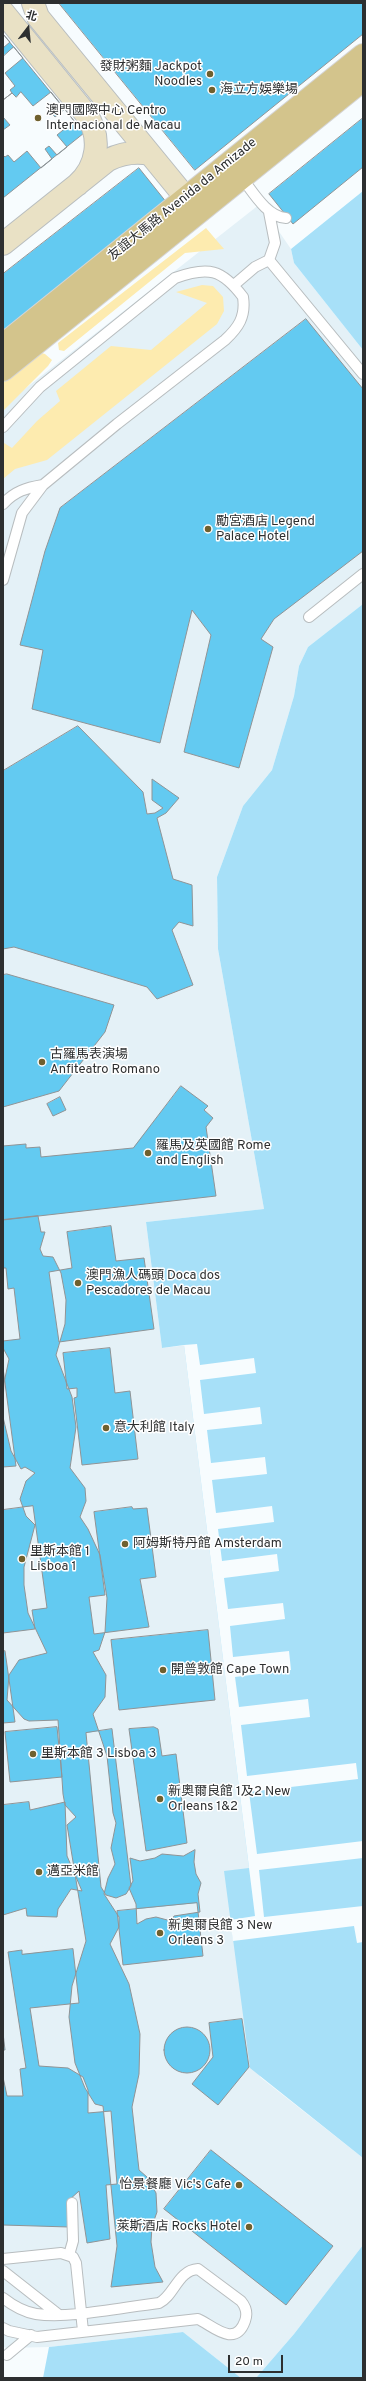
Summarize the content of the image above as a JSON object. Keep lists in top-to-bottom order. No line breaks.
{"streets":{"main road":["友誼大馬路 Avenida da Amizade"]},"places":["發財粥麵 Jackpot Noodles","海立方娛樂場","澳門國際中心 Centro Internacional de Macau","勵宮酒店 Legend Palace Hotel","古羅馬表演場 Anfiteatro Romano","羅馬及英國館 Rome and English","澳門漁人碼頭 Doca dos Pescadores de Macau","意大利館 Italy","阿姆斯特丹館 Amsterdam","里斯本館 1 Lisboa 1","開普敦館 Cape Town","里斯本館 3 Lisboa 3","新奧爾良館 1及2 New Orleans 1&2","邁亞米館","新奧爾良館 3 New Orleans 3","怡景餐廳 Vic's Cafe","萊斯酒店 Rocks Hotel"],"scale_bar":"20 m","north":"top"}
